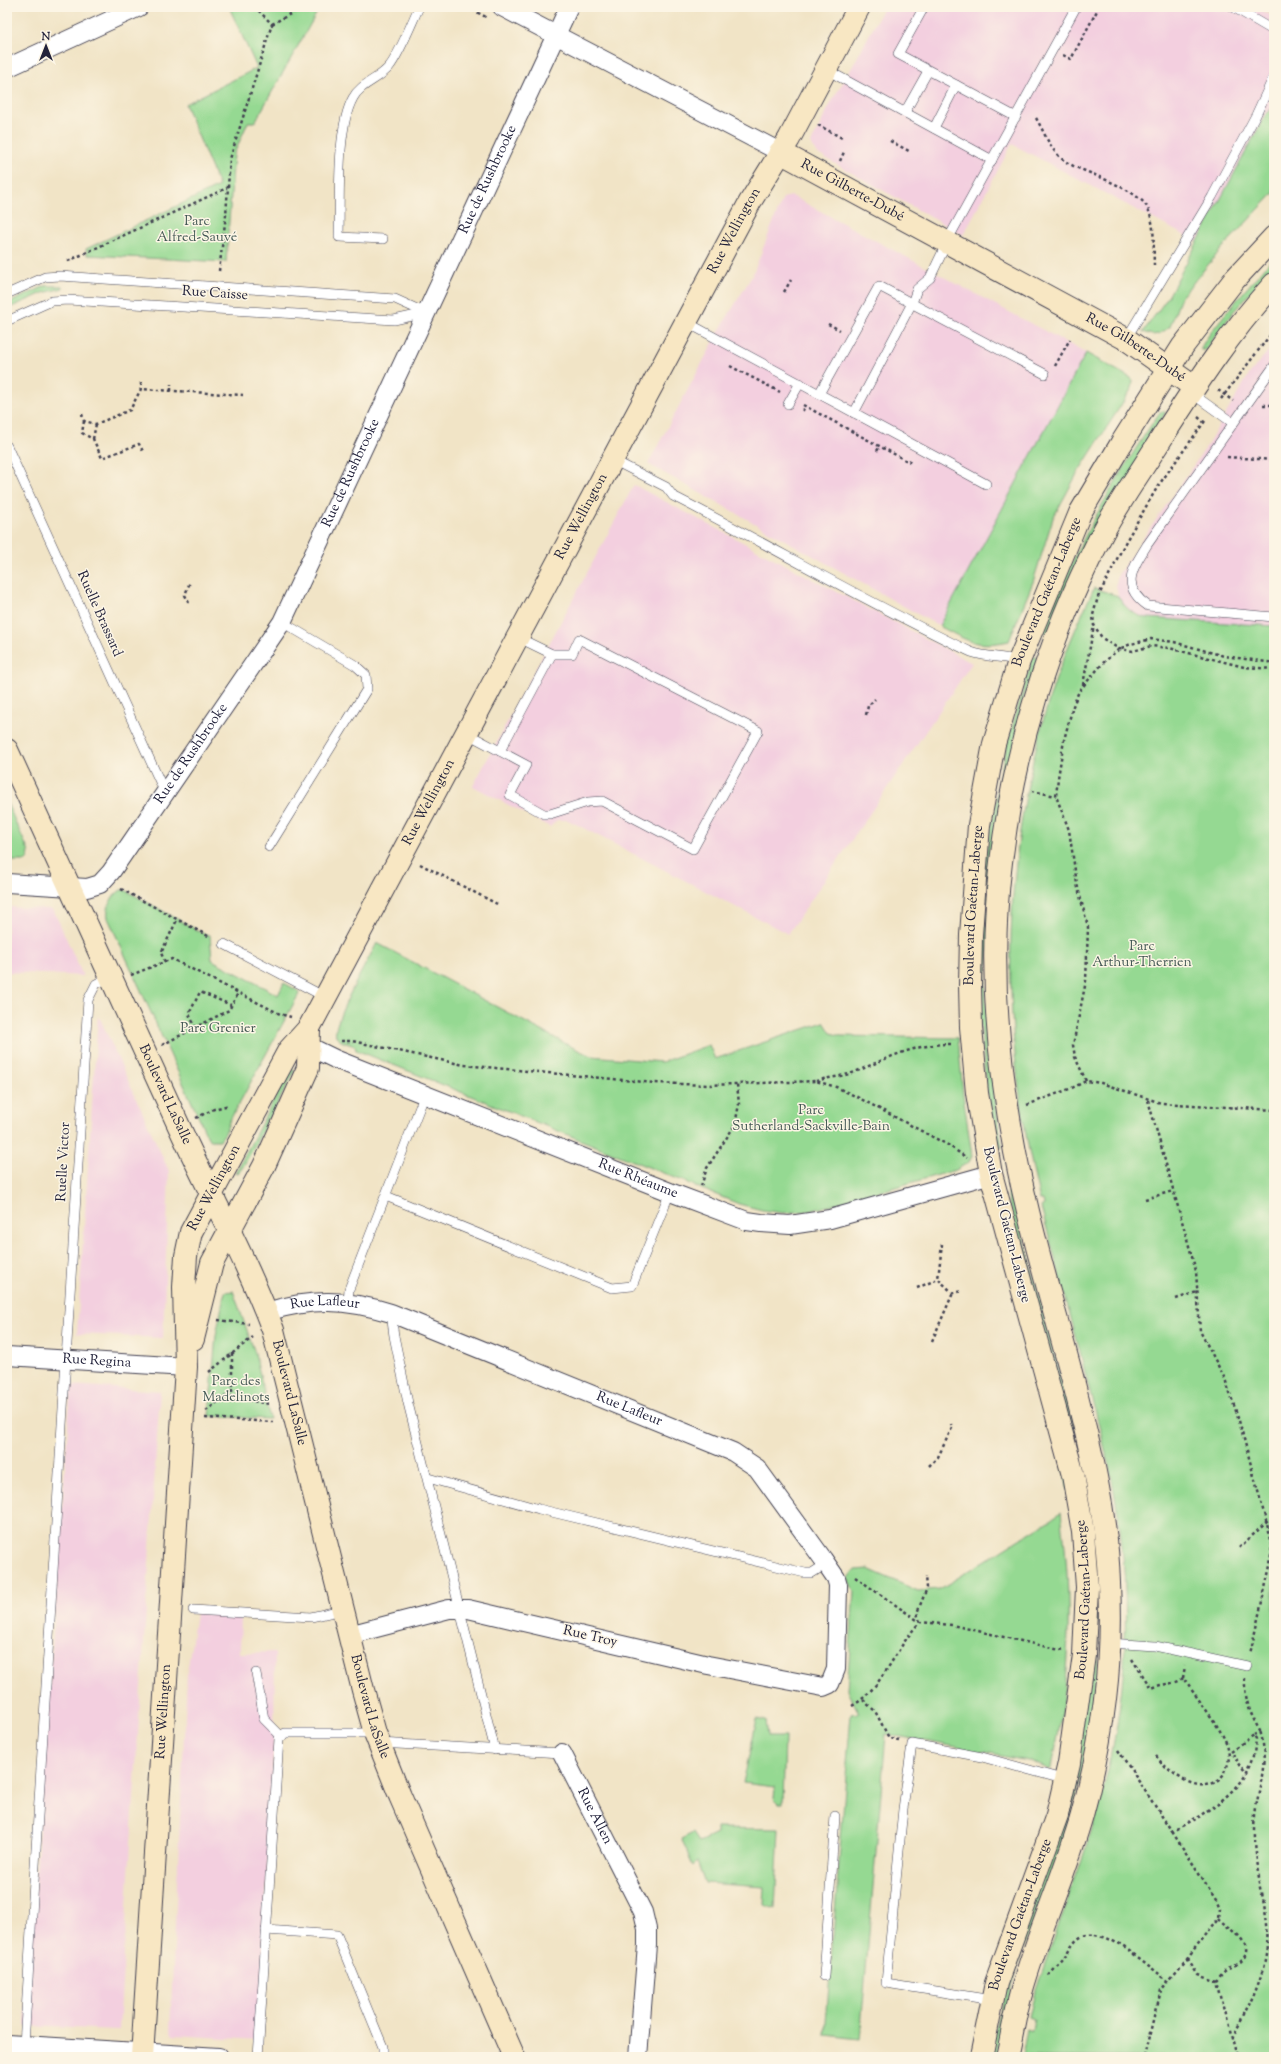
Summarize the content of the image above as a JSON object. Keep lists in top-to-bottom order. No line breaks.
{"streets":{"main road":["Rue Gilberte-Dubé","Rue Wellington","Boulevard Gaétan-Laberge","Boulevard LaSalle"],"street":["Rue de Rushbrooke","Rue Rhéaume","Rue Lafleur","Rue Regina","Rue Troy","Rue Allen"],"lane":["Rue Caisse","Ruelle Brassard","Ruelle Victor"]},"crossings":[["Rue de Rushbrooke","Rue Gilberte-Dubé"],["Rue de Rushbrooke","Rue Caisse"],["Rue de Rushbrooke","Ruelle Brassard"],["Rue de Rushbrooke","Boulevard LaSalle"],["Rue Gilberte-Dubé","Rue Wellington"],["Rue Gilberte-Dubé","Boulevard Gaétan-Laberge"],["Rue Wellington","Boulevard LaSalle"],["Rue Wellington","Rue Rhéaume"],["Rue Wellington","Rue Regina"],["Boulevard Gaétan-Laberge","Rue Rhéaume"],["Boulevard LaSalle","Ruelle Victor"],["Boulevard LaSalle","Rue Lafleur"],["Boulevard LaSalle","Rue Troy"],["Boulevard LaSalle","Rue Allen"],["Ruelle Victor","Rue Regina"],["Rue Lafleur","Rue Troy"]],"parks":["Parc Alfred-Sauvé","Parc Arthur-Therrien","Parc Grenier","Parc Sutherland-Sackville-Bain","Parc des Madelinots"],"north":"top"}
